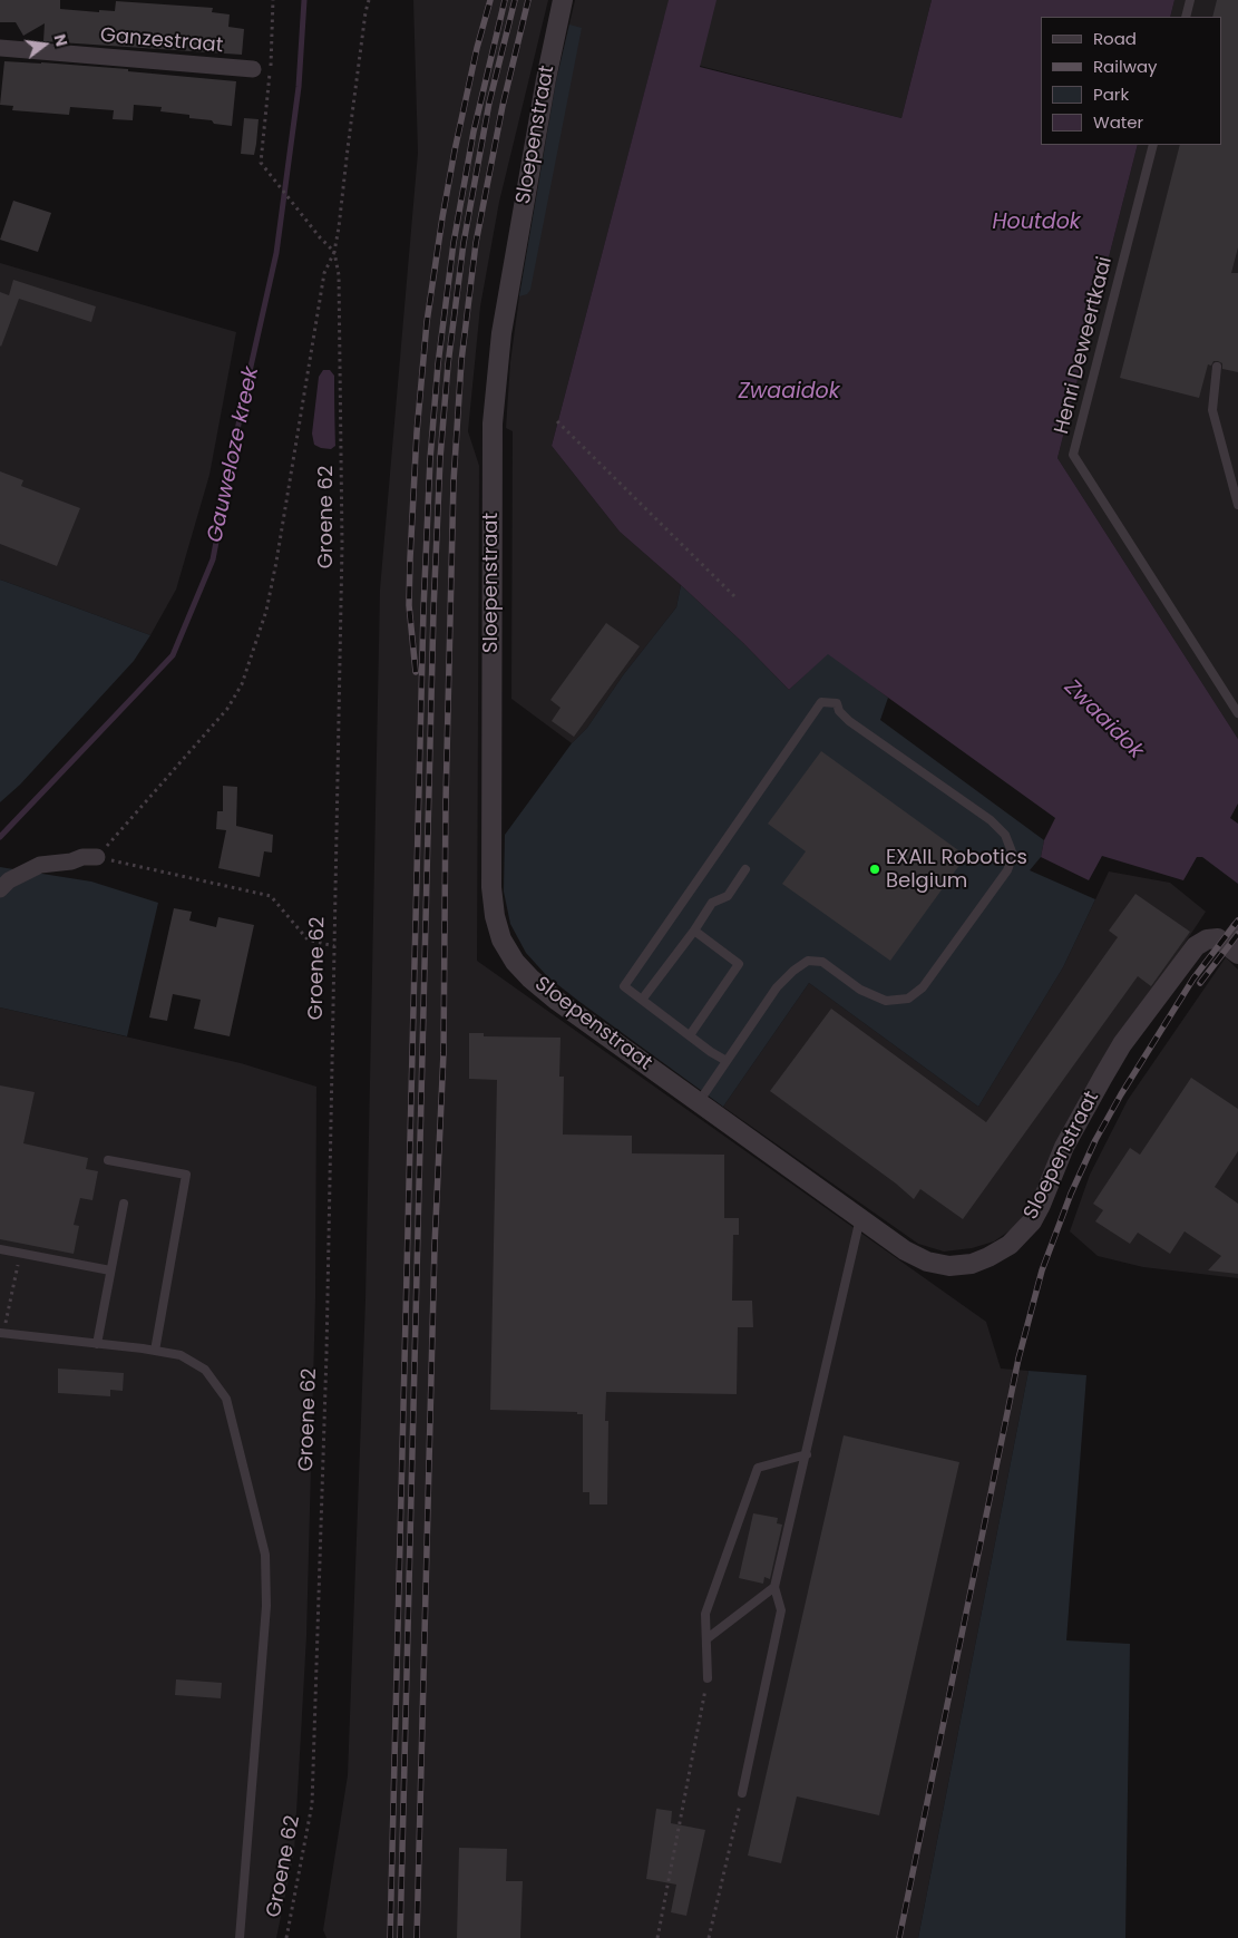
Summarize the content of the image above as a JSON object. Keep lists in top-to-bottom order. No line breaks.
{"streets":{"street":["Ganzestraat","Sloepenstraat"],"lane":["Henri Deweertkaai"],"path":["Groene 62"]},"water":["Houtdok","Zwaaidok","Gauweloze kreek"],"places":["EXAIL Robotics Belgium"],"legend":["Road","Railway","Park","Water"],"north":"right"}
